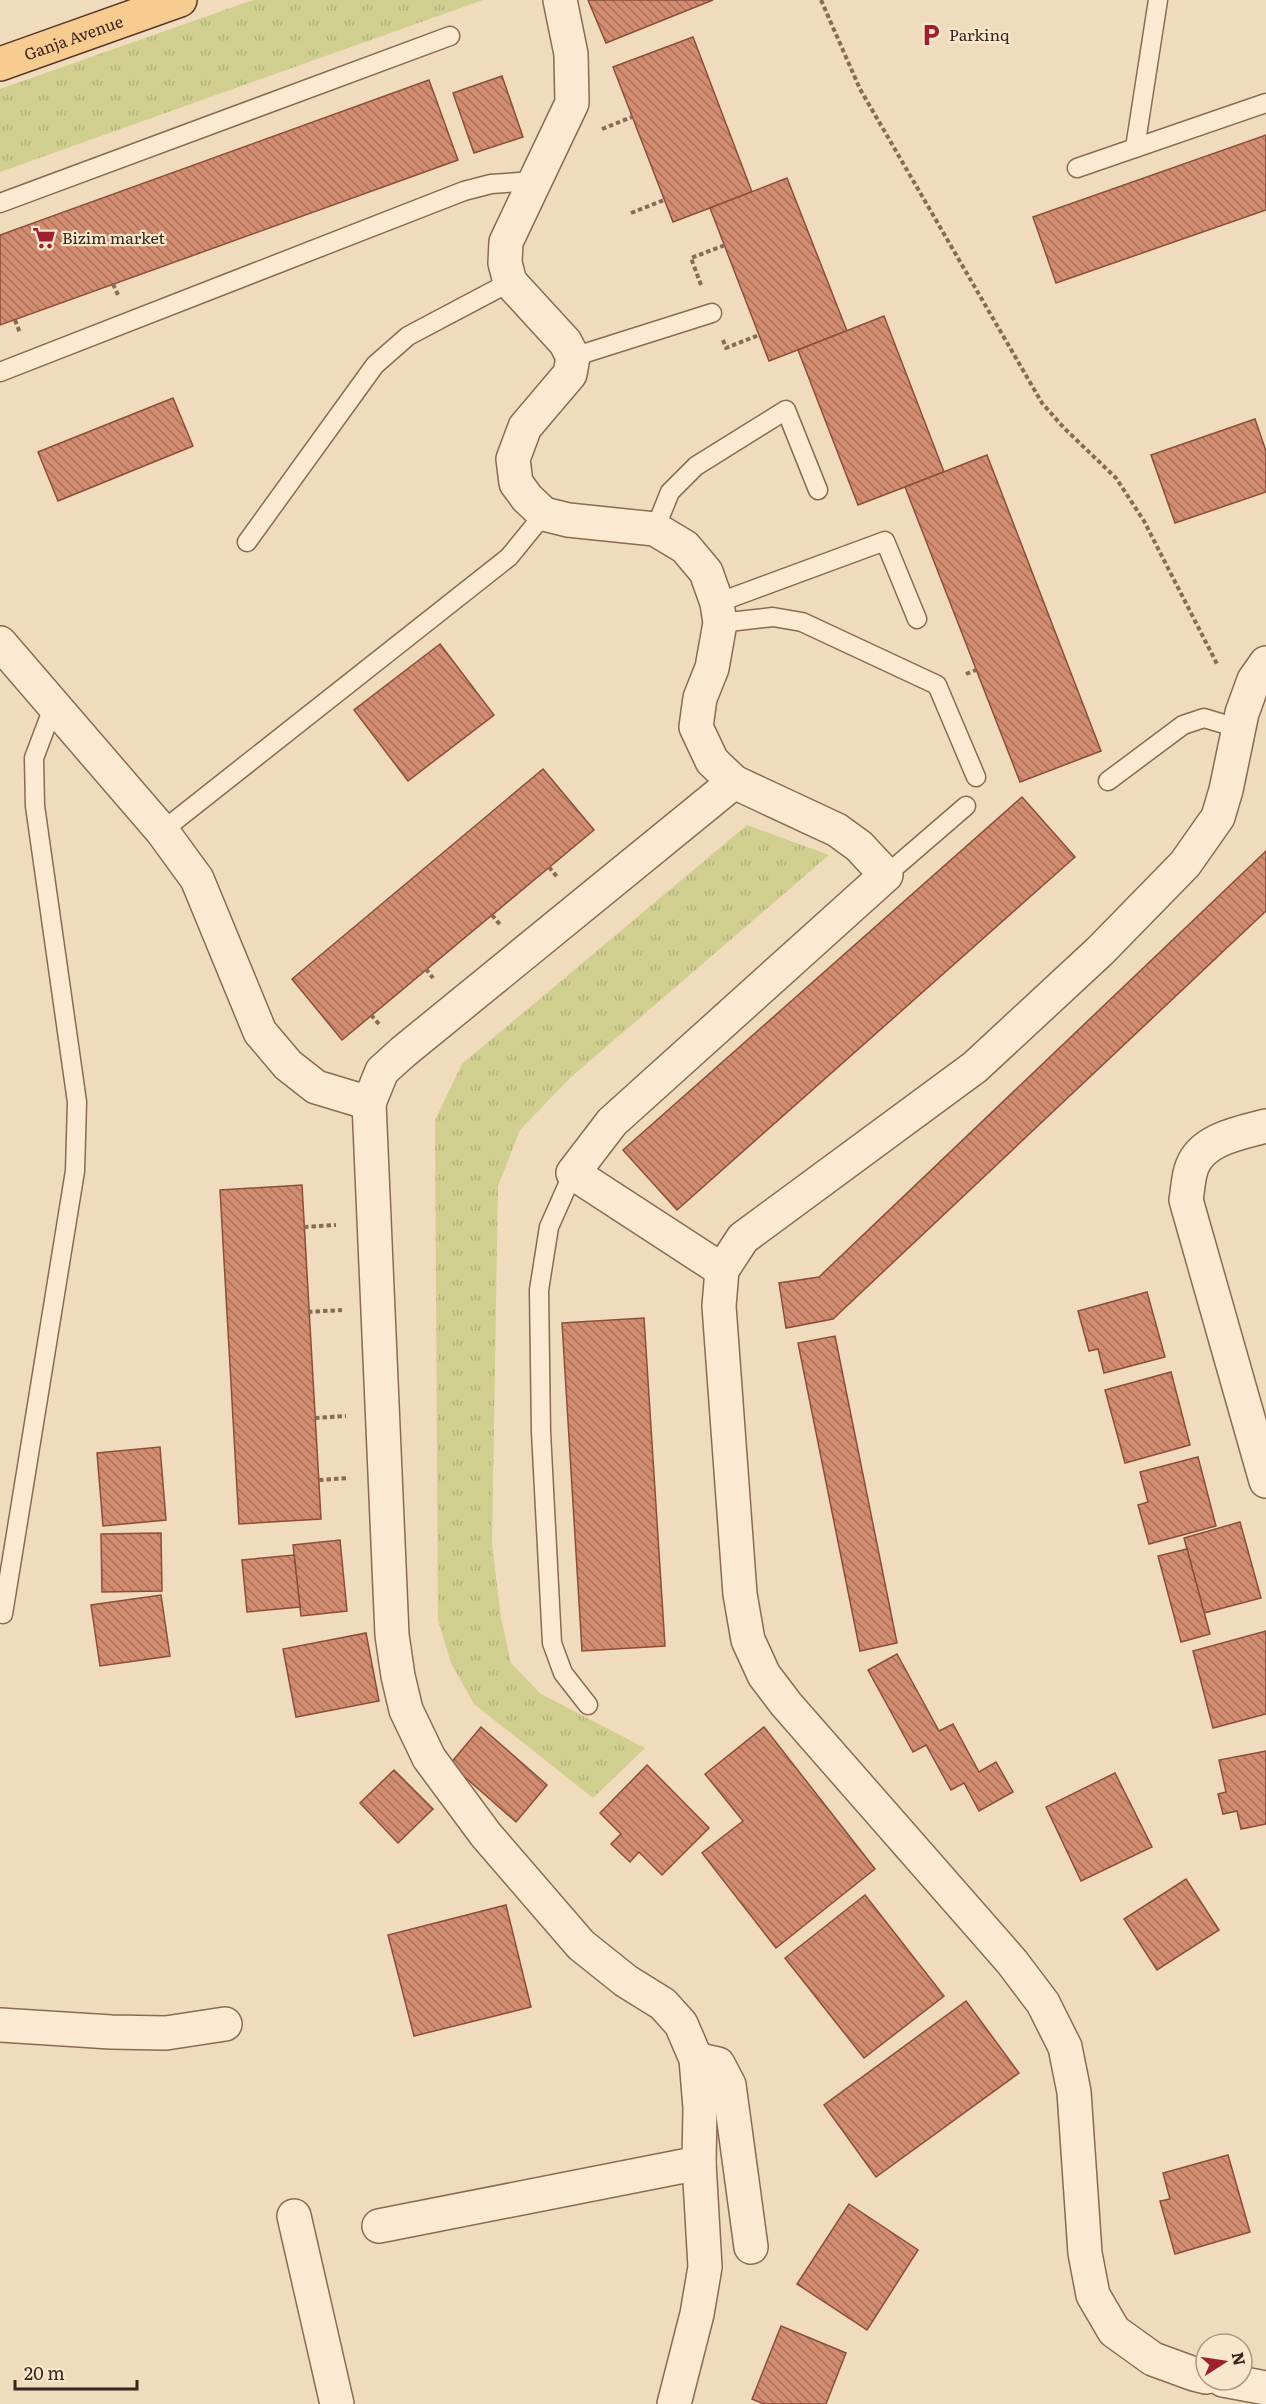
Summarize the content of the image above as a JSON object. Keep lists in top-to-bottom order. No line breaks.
{"streets":{"main road":["Ganja Avenue"]},"places":{"parking":["Parkinq"],"supermarket":["Bizim market"]},"scale_bar":"20 m","north":"right"}
